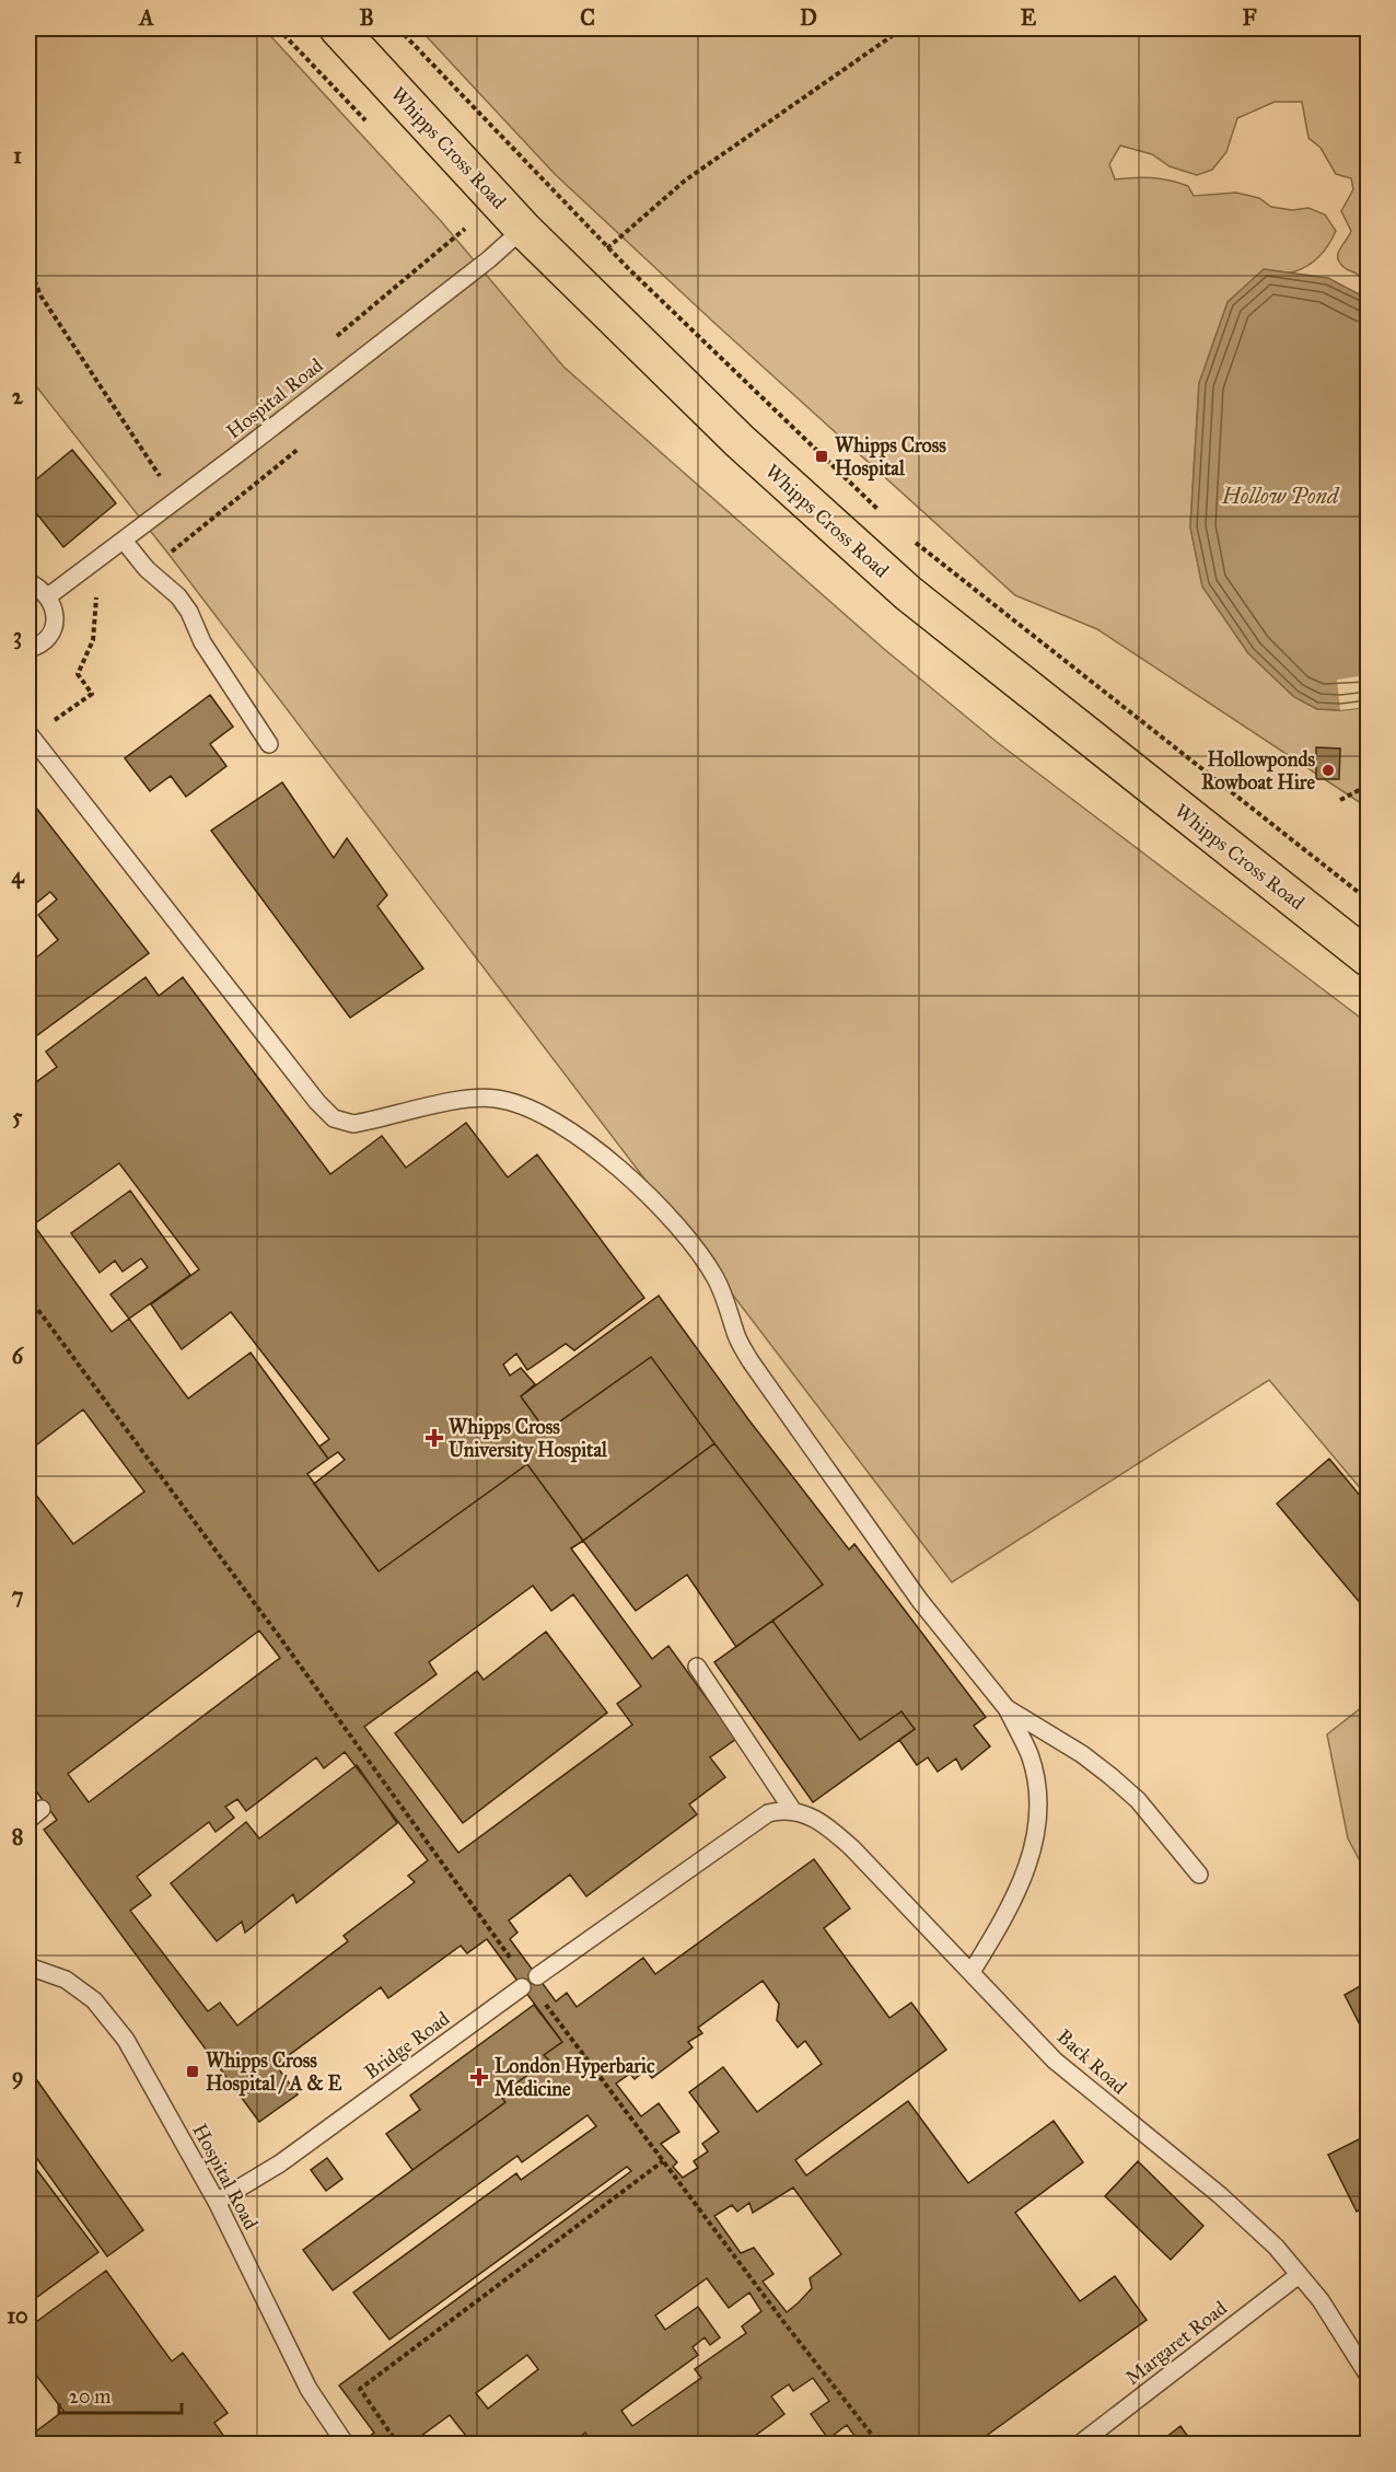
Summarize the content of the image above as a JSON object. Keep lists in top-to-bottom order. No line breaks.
{"streets":{"main road":["Whipps Cross Road"],"lane":["Hospital Road","Bridge Road","Back Road","Margaret Road"]},"crossings":[["Whipps Cross Road","Hospital Road"],["Hospital Road","Bridge Road"],["Back Road","Margaret Road"]],"water":["Hollow Pond"],"places":{"transit":["Whipps Cross Hospital","Whipps Cross Hospital / A & E"],"other":["Hollowponds Rowboat Hire"],"health":["Whipps Cross University Hospital","London Hyperbaric Medicine"]},"scale_bar":"20 m","grid":{"columns":["A","B","C","D","E","F"],"rows":["1","2","3","4","5","6","7","8","9","10"]}}
